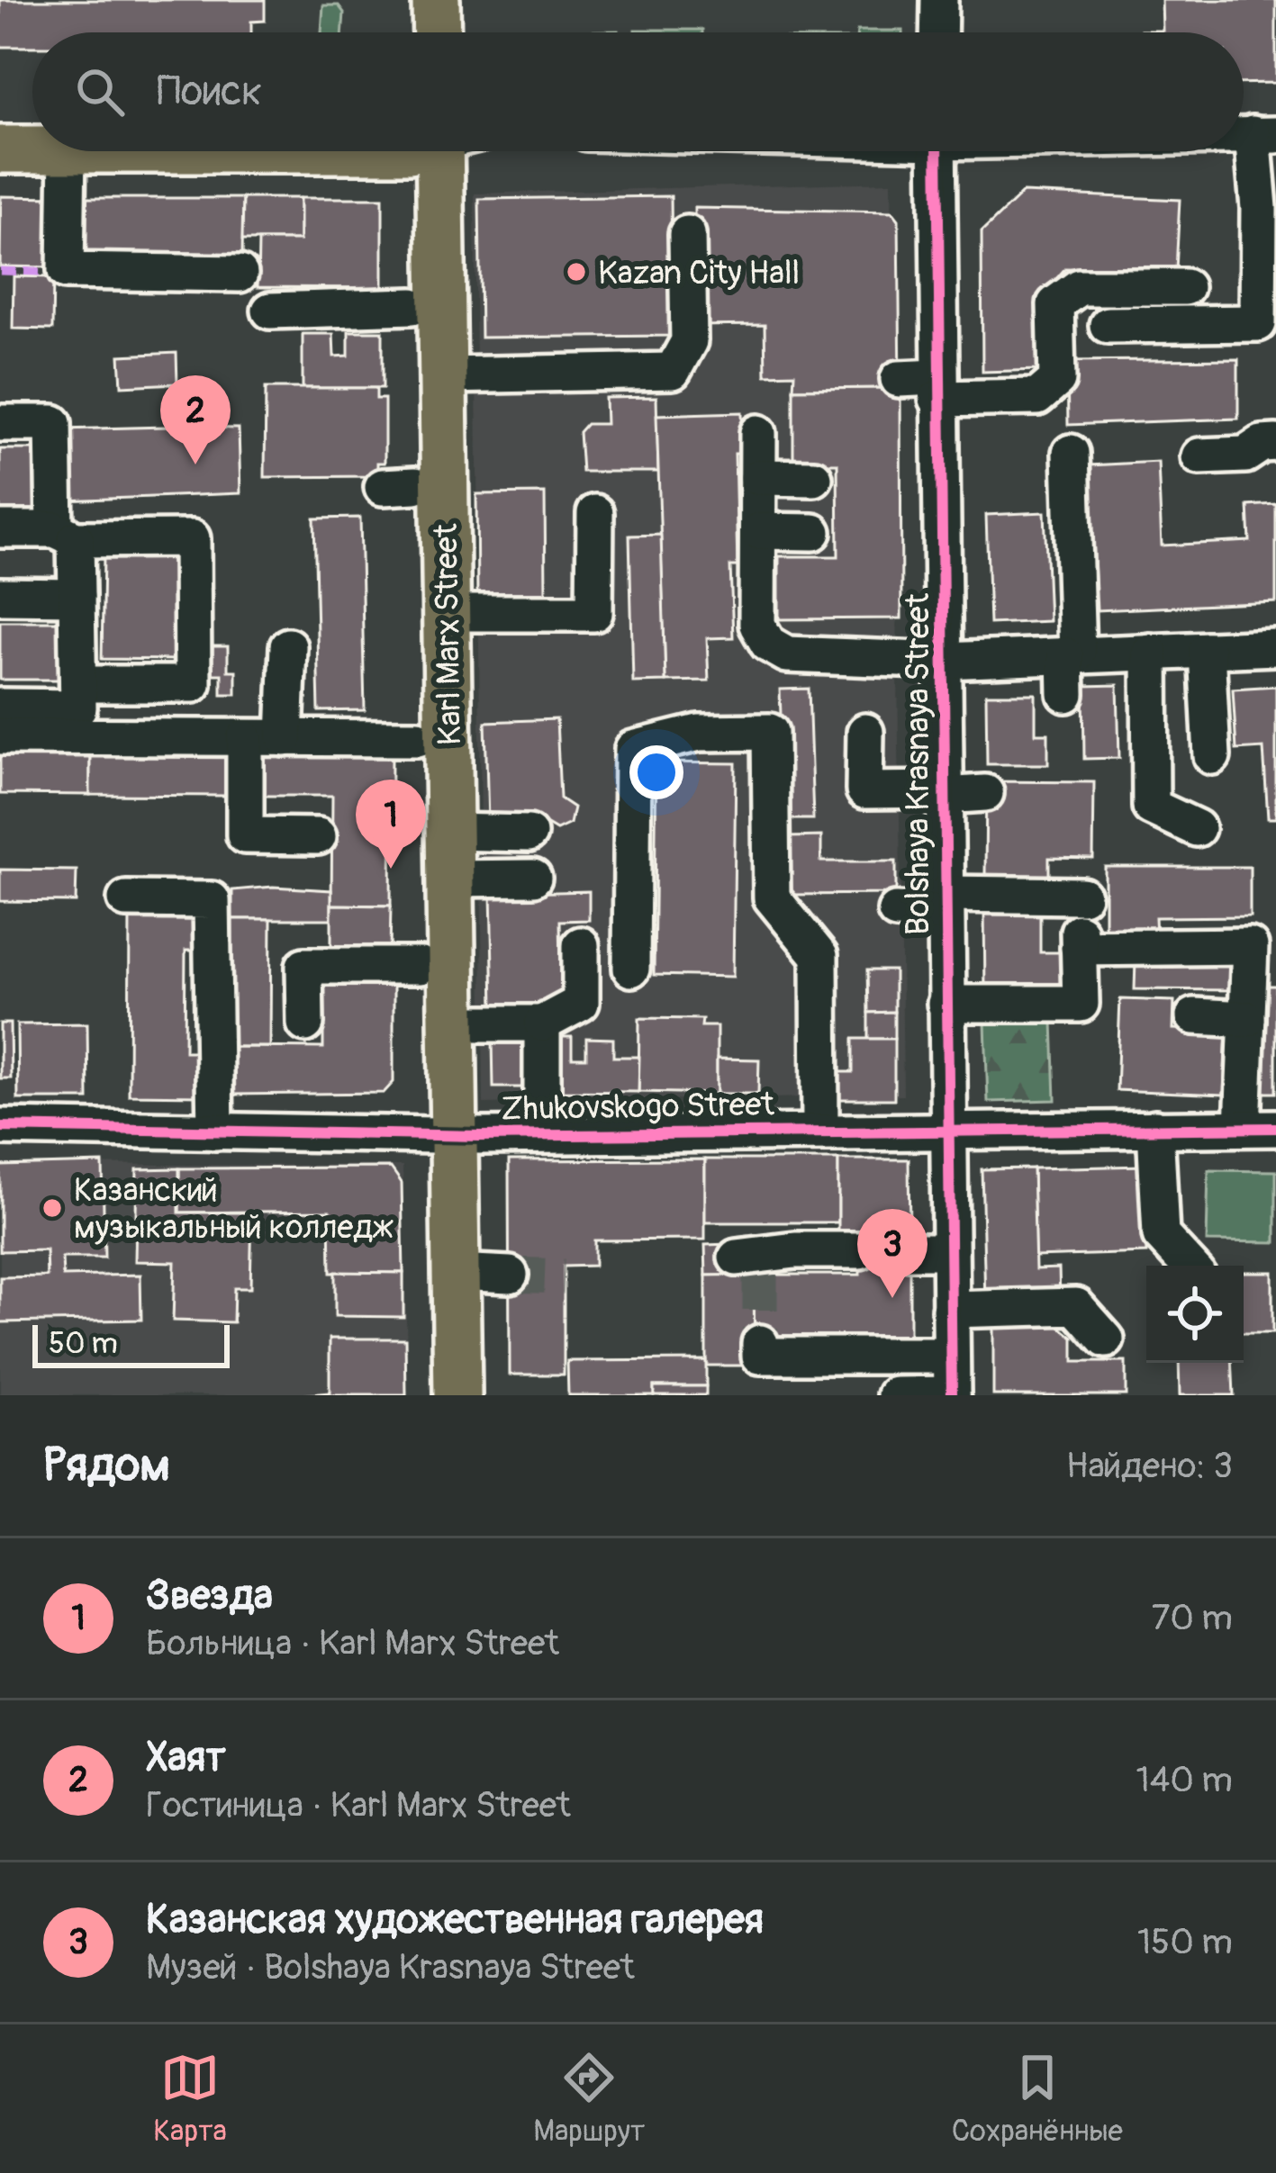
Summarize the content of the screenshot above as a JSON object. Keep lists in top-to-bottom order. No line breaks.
{"streets":{"main road":["Karl Marx Street"],"street":["Bolshaya Krasnaya Street","Zhukovskogo Street"]},"crossings":[["Karl Marx Street","Zhukovskogo Street"],["Bolshaya Krasnaya Street","Zhukovskogo Street"]],"places":["Kazan City Hall","Казанский музыкальный колледж"],"scale_bar":"50 m","page":{"search":"Поиск","pins":["2","1","3"],"scale":"50 m","heading":["Рядом","Найдено: 3"],"list":[{"mark":"1","name":"Звезда","note":"Больница · Karl Marx Street","value":"70 m"},{"mark":"2","name":"Хаят","note":"Гостиница · Karl Marx Street","value":"140 m"},{"mark":"3","name":"Казанская художественная галерея","note":"Музей · Bolshaya Krasnaya Street","value":"150 m"}],"nav":["Карта","Маршрут","Сохранённые"]}}
